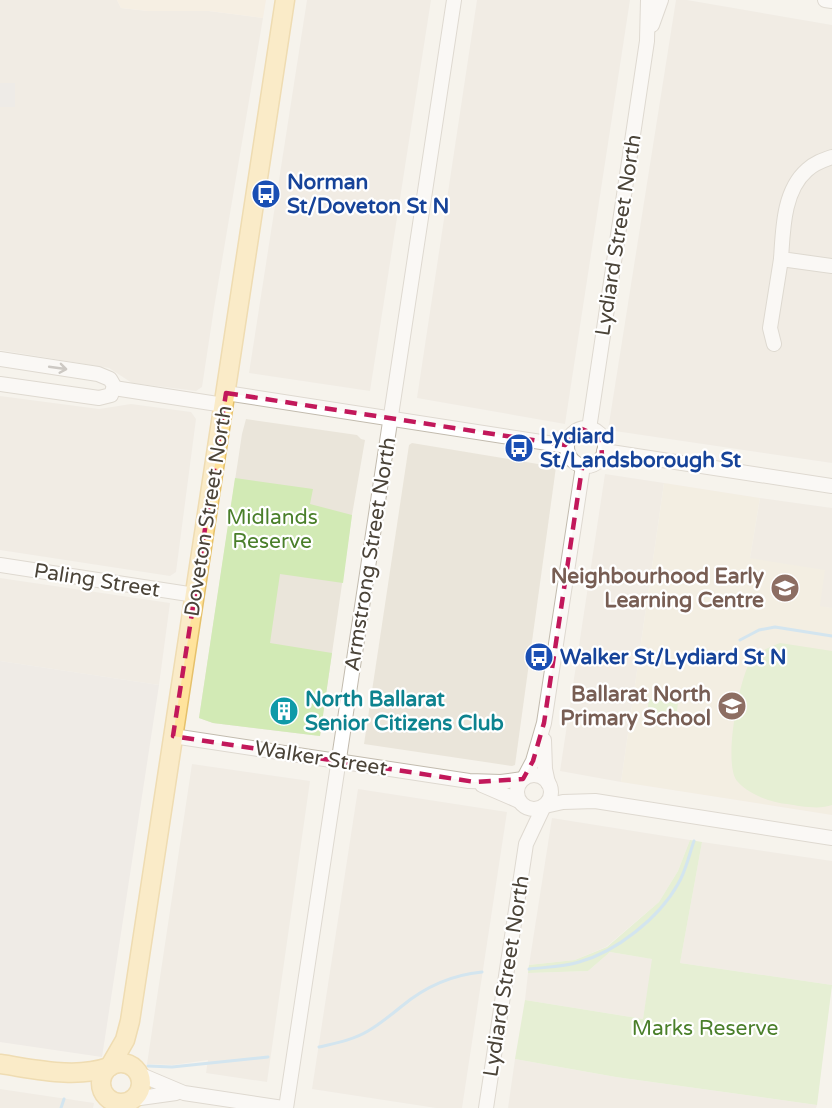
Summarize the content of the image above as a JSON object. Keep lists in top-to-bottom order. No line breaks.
{"streets":{"main road":["Doveton Street North"],"street":["Lydiard Street North","Armstrong Street North","Paling Street","Walker Street"]},"crossings":[["Lydiard Street North","Walker Street"],["Doveton Street North","Paling Street"],["Doveton Street North","Walker Street"],["Armstrong Street North","Walker Street"]],"parks":["Midlands Reserve","Marks Reserve"],"places":{"bus stop":["Norman St/Doveton St N","Lydiard St/Landsborough St","Walker St/Lydiard St N"],"school or university":["Neighbourhood Early Learning Centre","Ballarat North Primary School"],"building":["North Ballarat Senior Citizens Club"]}}
